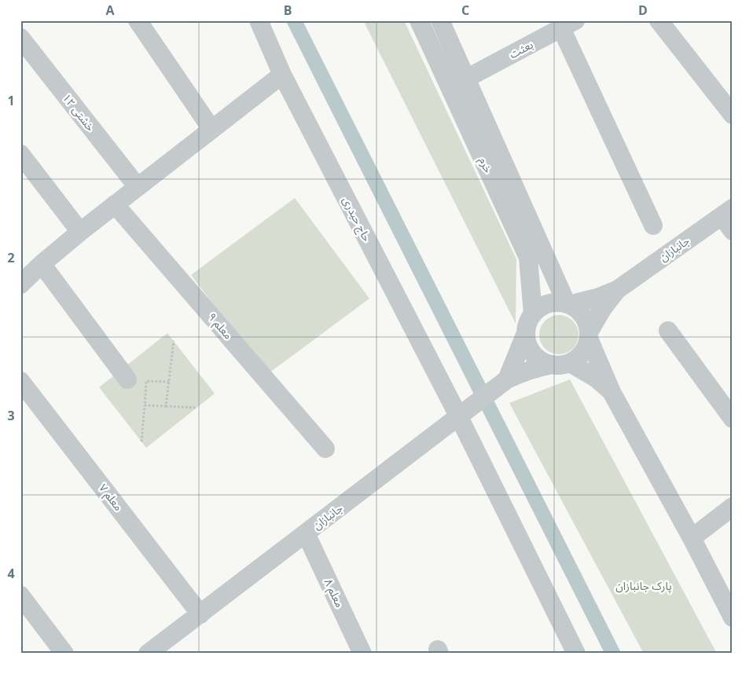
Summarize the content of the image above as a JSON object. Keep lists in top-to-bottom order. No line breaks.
{"streets":{"street":["بعثت","خشتی ۱۲","خرم","حاج حیدری","جانبازان","معلم ۹","معلم ۷","معلم ۸"]},"crossings":[["بعثت","خرم"],["حاج حیدری","جانبازان"],["جانبازان","معلم ۷"],["جانبازان","معلم ۸"]],"parks":["پارک جانبازان"],"grid":{"columns":["A","B","C","D"],"rows":["1","2","3","4"]}}
